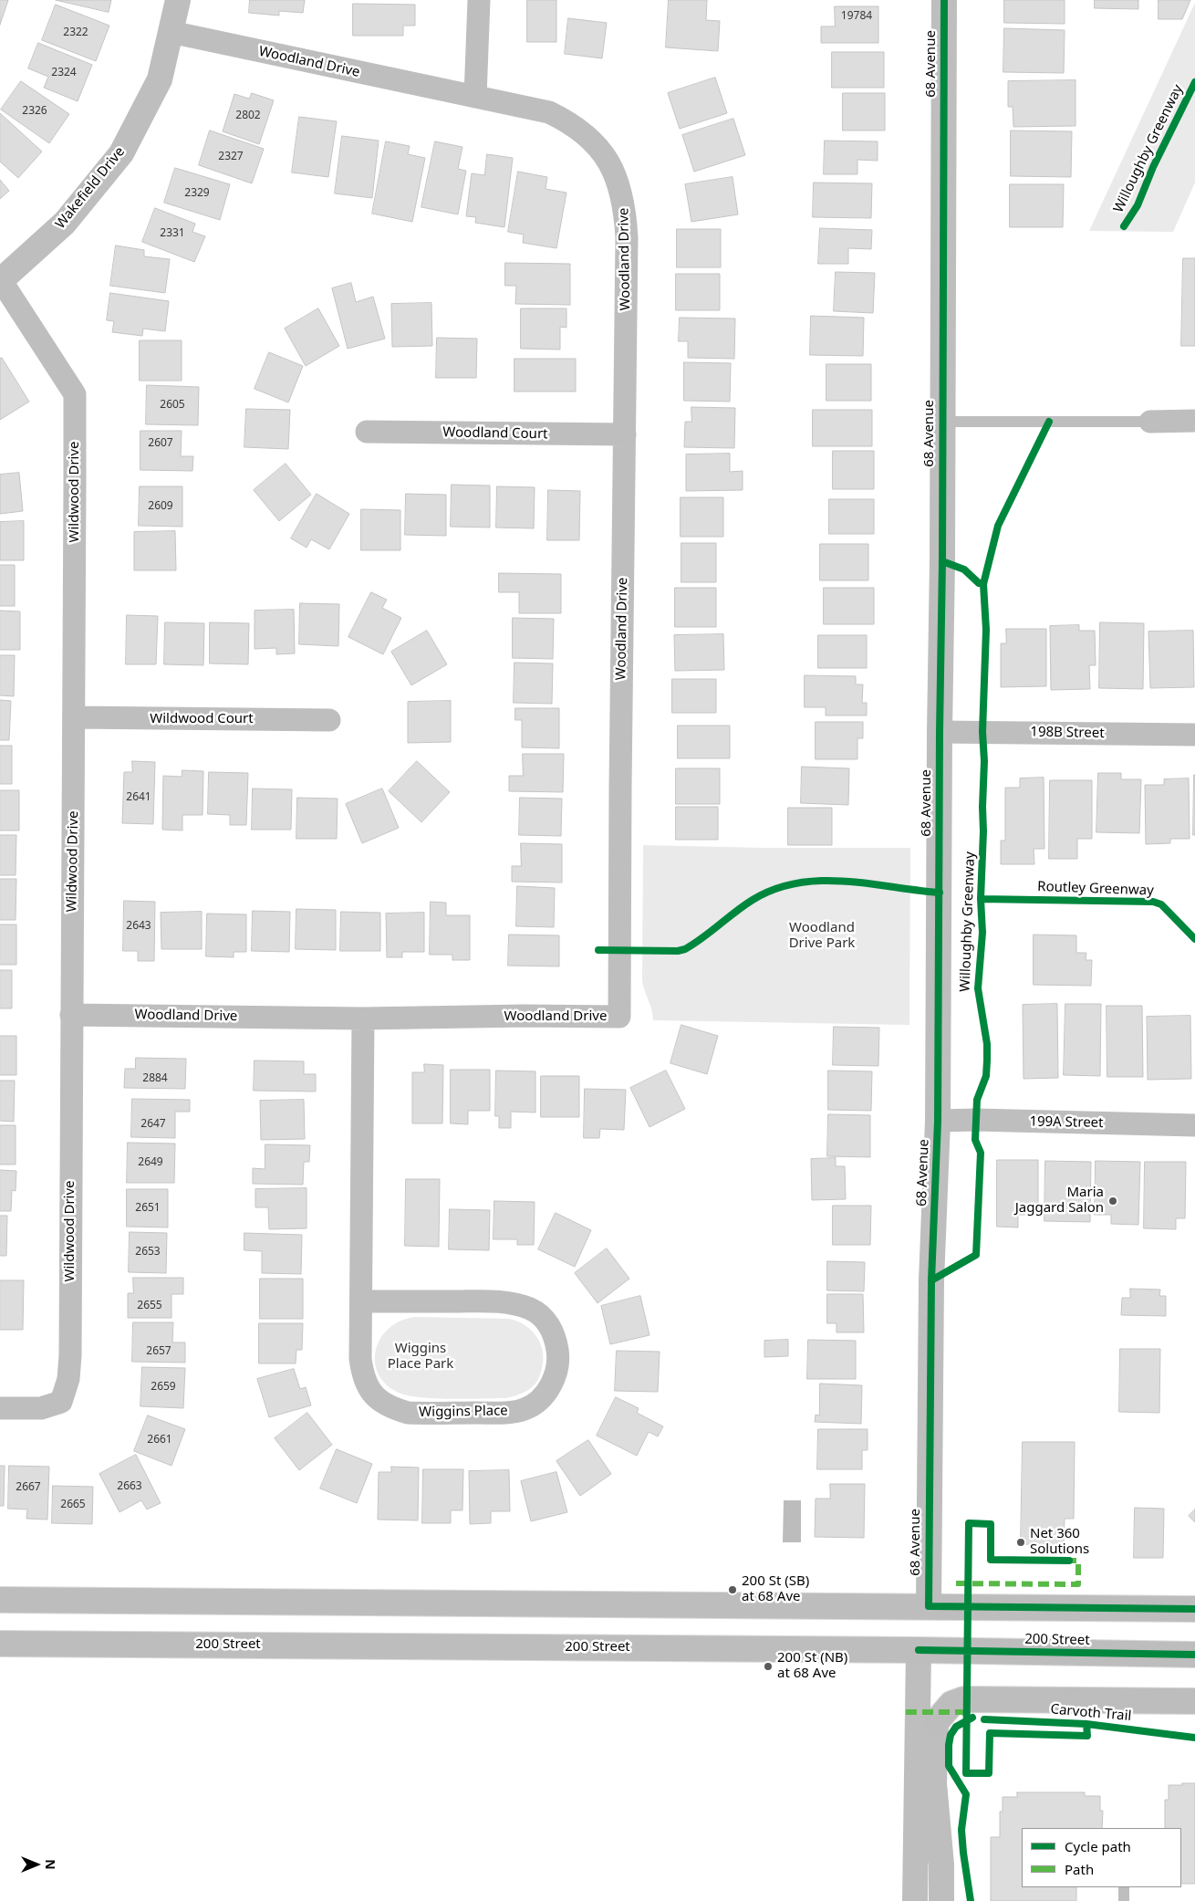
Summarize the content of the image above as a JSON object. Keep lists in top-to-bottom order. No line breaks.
{"streets":{"main road":["200 Street"],"street":["Woodland Drive","68 Avenue","Wakefield Drive","Woodland Court","Wildwood Drive","Wildwood Court","198B Street","199A Street","Wiggins Place"],"cycle path":["Willoughby Greenway","Routley Greenway","Carvoth Trail"]},"crossings":[["Woodland Drive","Wakefield Drive"],["Woodland Drive","Woodland Court"],["Woodland Drive","Wildwood Drive"],["Woodland Drive","Wiggins Place"],["68 Avenue","198B Street"],["68 Avenue","199A Street"],["Wakefield Drive","Wildwood Drive"],["Wildwood Drive","Wildwood Court"]],"parks":["Woodland Drive Park","Wiggins Place Park"],"places":["Maria Jaggard Salon","Net 360 Solutions","200 St (SB) at 68 Ave","200 St (NB) at 68 Ave"],"house_numbers":["19784","2322","2324","2326","2802","2327","2329","2331","2605","2607","2609","2641","2643","2884","2647","2649","2651","2653","2655","2657","2659","2661","2663","2667","2665"],"legend":["Cycle path","Path"],"north":"right"}
